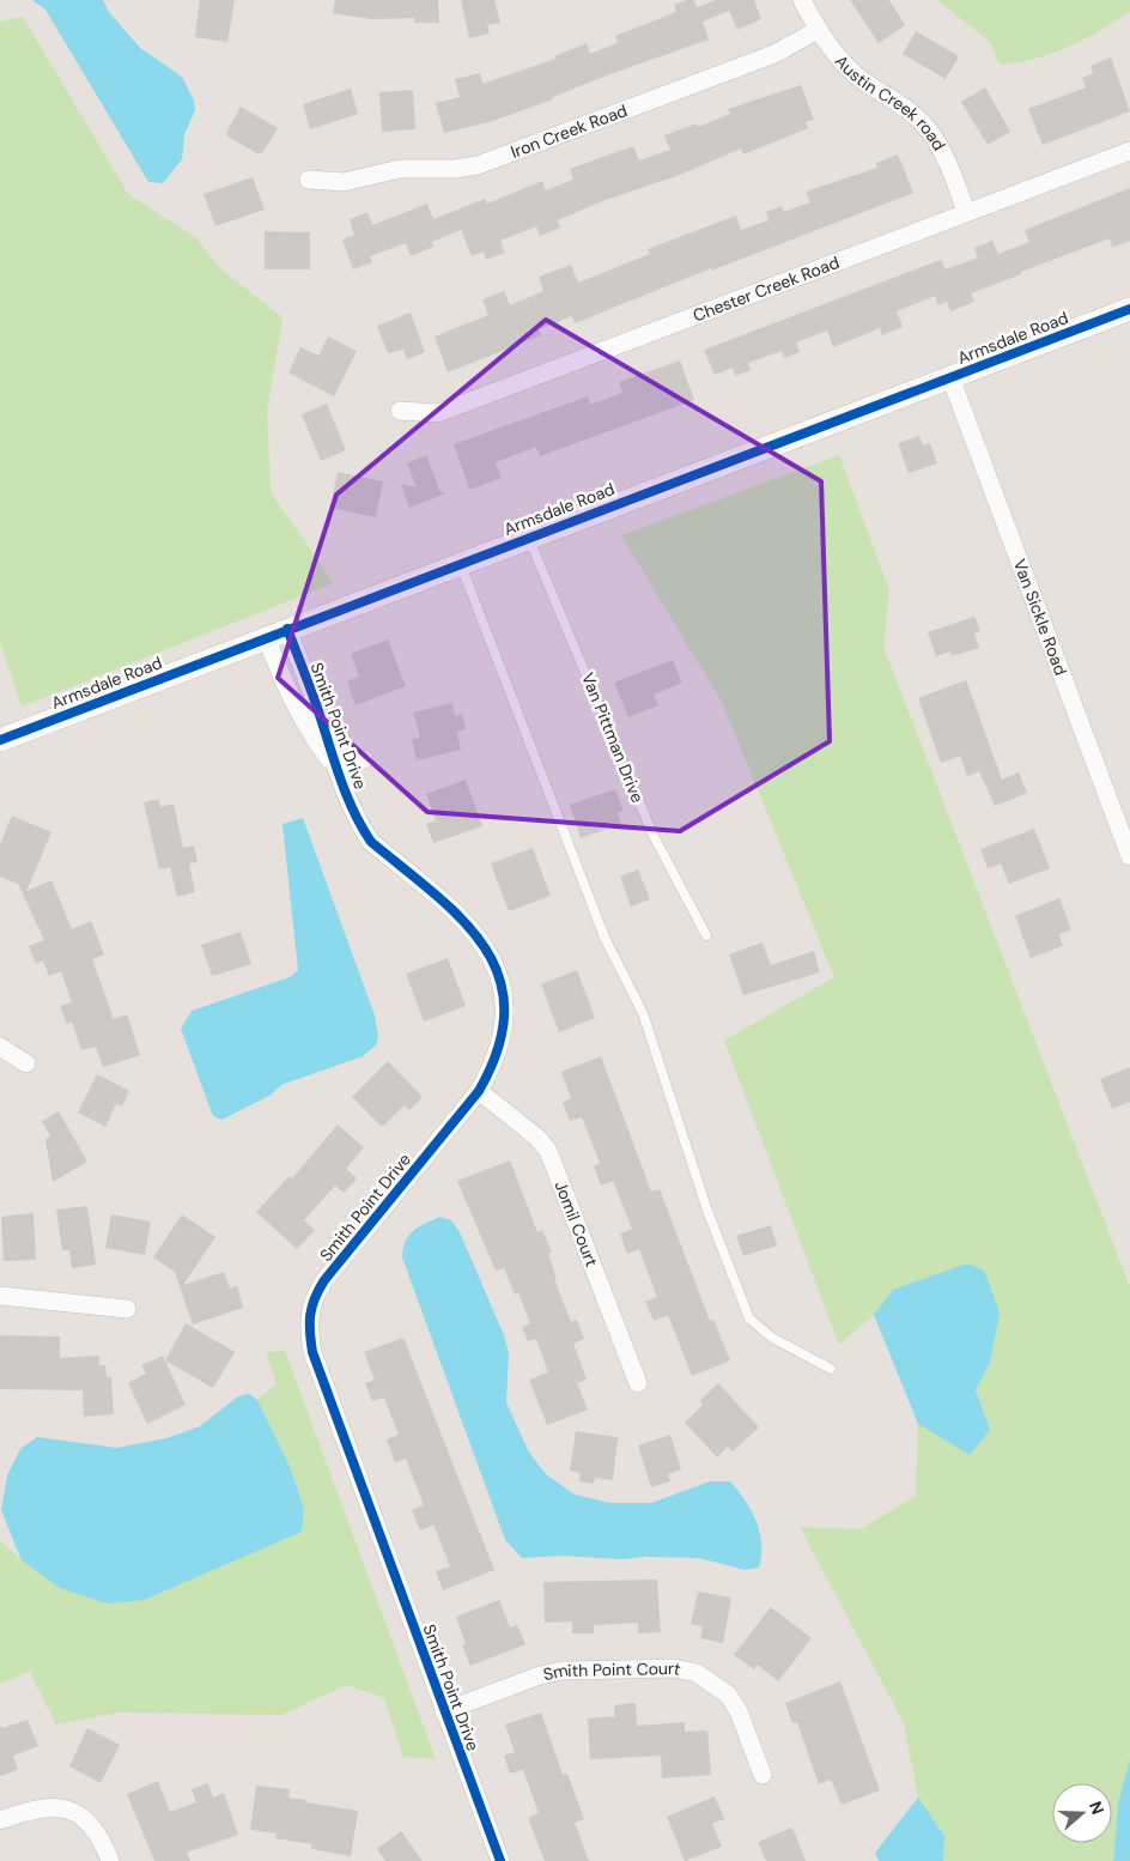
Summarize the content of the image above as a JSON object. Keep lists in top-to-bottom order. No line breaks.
{"streets":{"street":["Austin Creek road","Iron Creek Road","Chester Creek Road","Armsdale Road","Van Sickle Road","Smith Point Drive","Jomil Court","Smith Point Court"],"lane":["Van Pittman Drive"]},"crossings":[["Austin Creek road","Iron Creek Road"],["Austin Creek road","Chester Creek Road"],["Armsdale Road","Van Sickle Road"],["Armsdale Road","Smith Point Drive"],["Armsdale Road","Van Pittman Drive"],["Smith Point Drive","Jomil Court"],["Smith Point Drive","Smith Point Court"]],"north":"right"}
